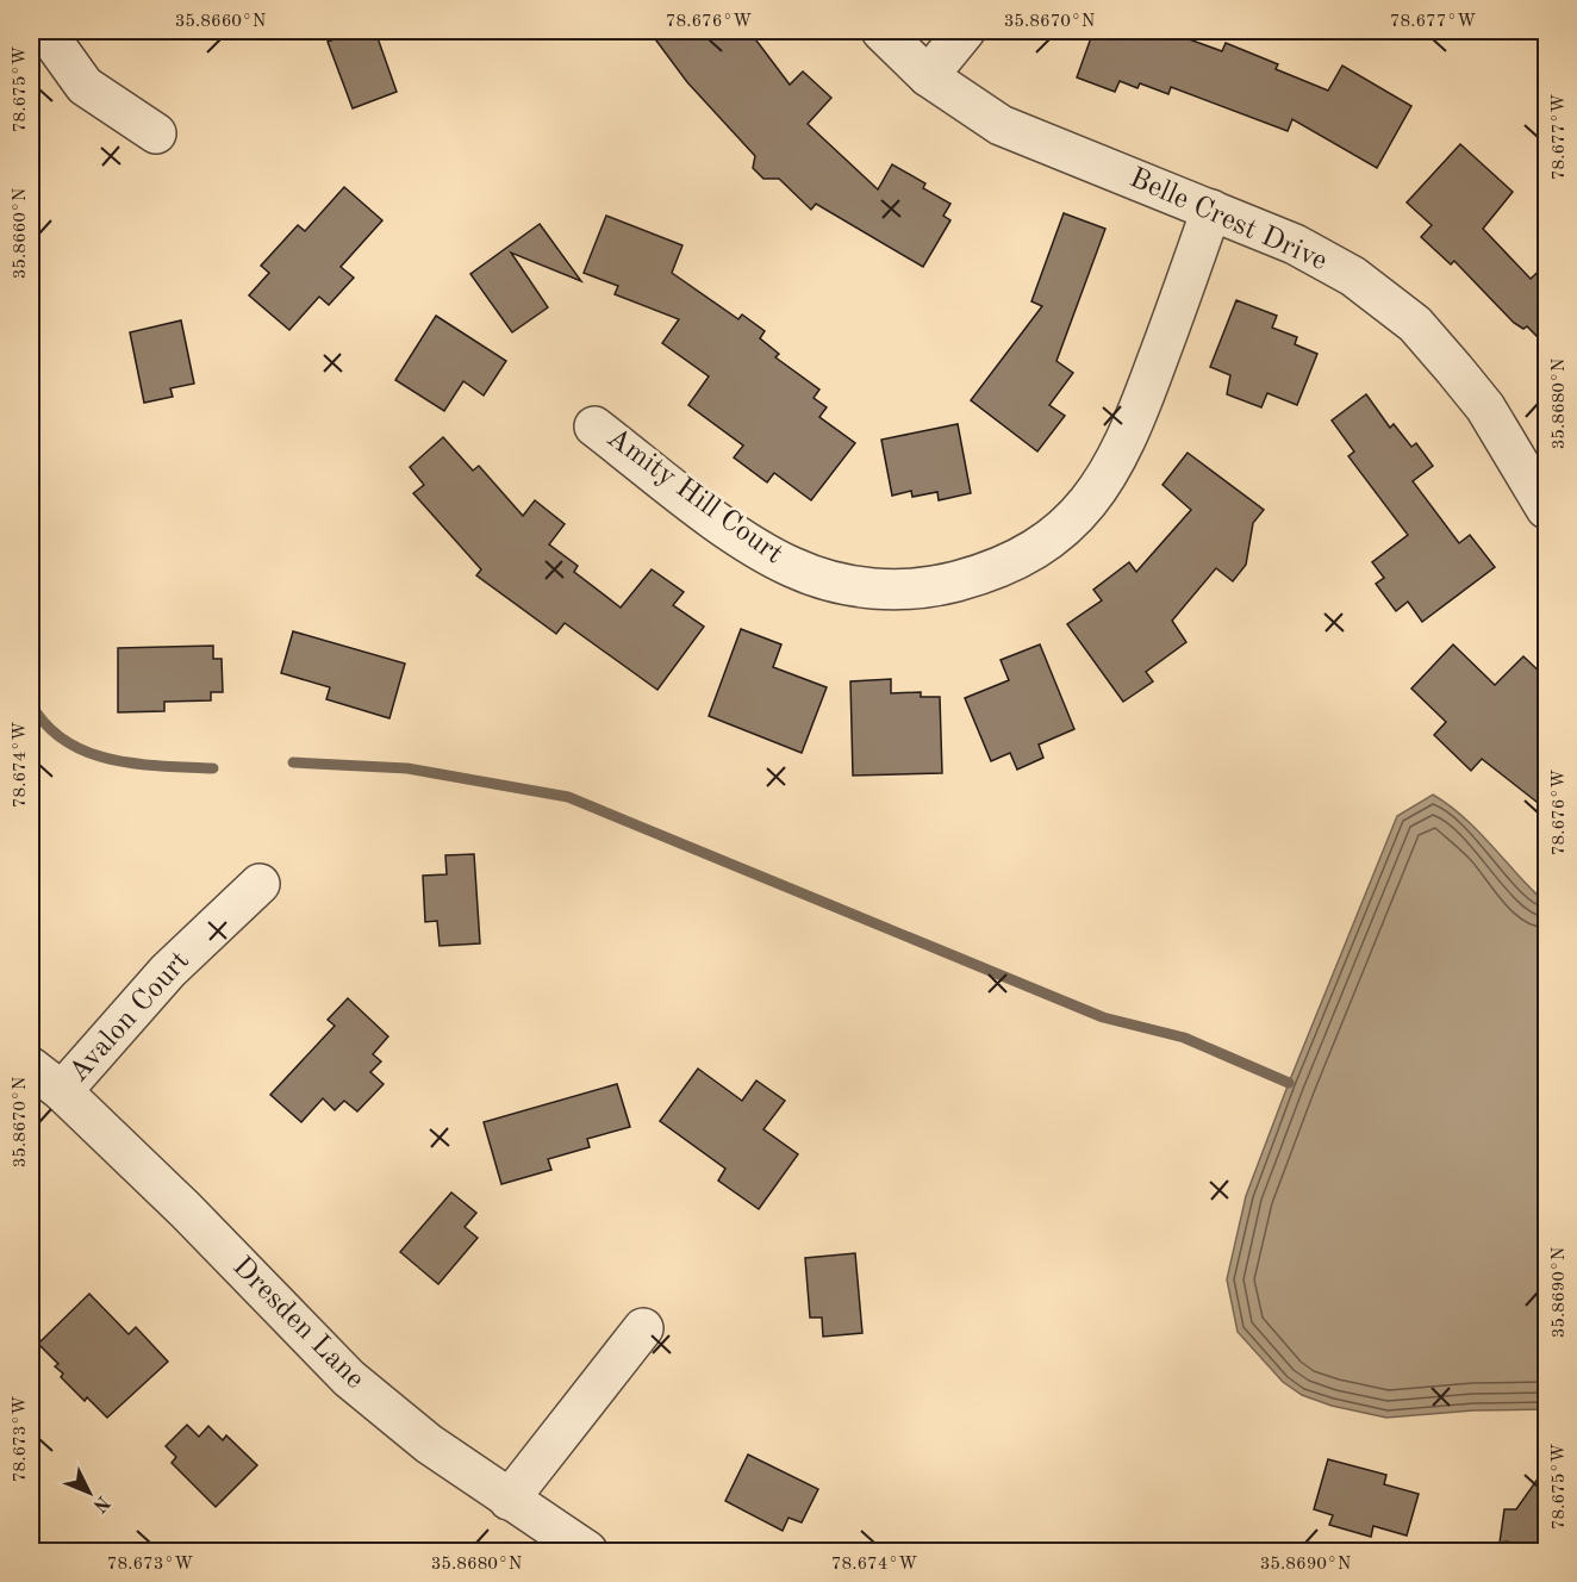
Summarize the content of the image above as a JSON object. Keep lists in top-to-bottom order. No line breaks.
{"streets":{"street":["Belle Crest Drive","Amity Hill Court","Avalon Court","Dresden Lane"]},"crossings":[["Belle Crest Drive","Amity Hill Court"],["Avalon Court","Dresden Lane"]],"north":"bottom right","coordinates":["35.8660°N","78.676°W","35.8670°N","78.677°W","78.675°W","35.8680°N","78.674°W","35.8690°N","78.673°W"]}
